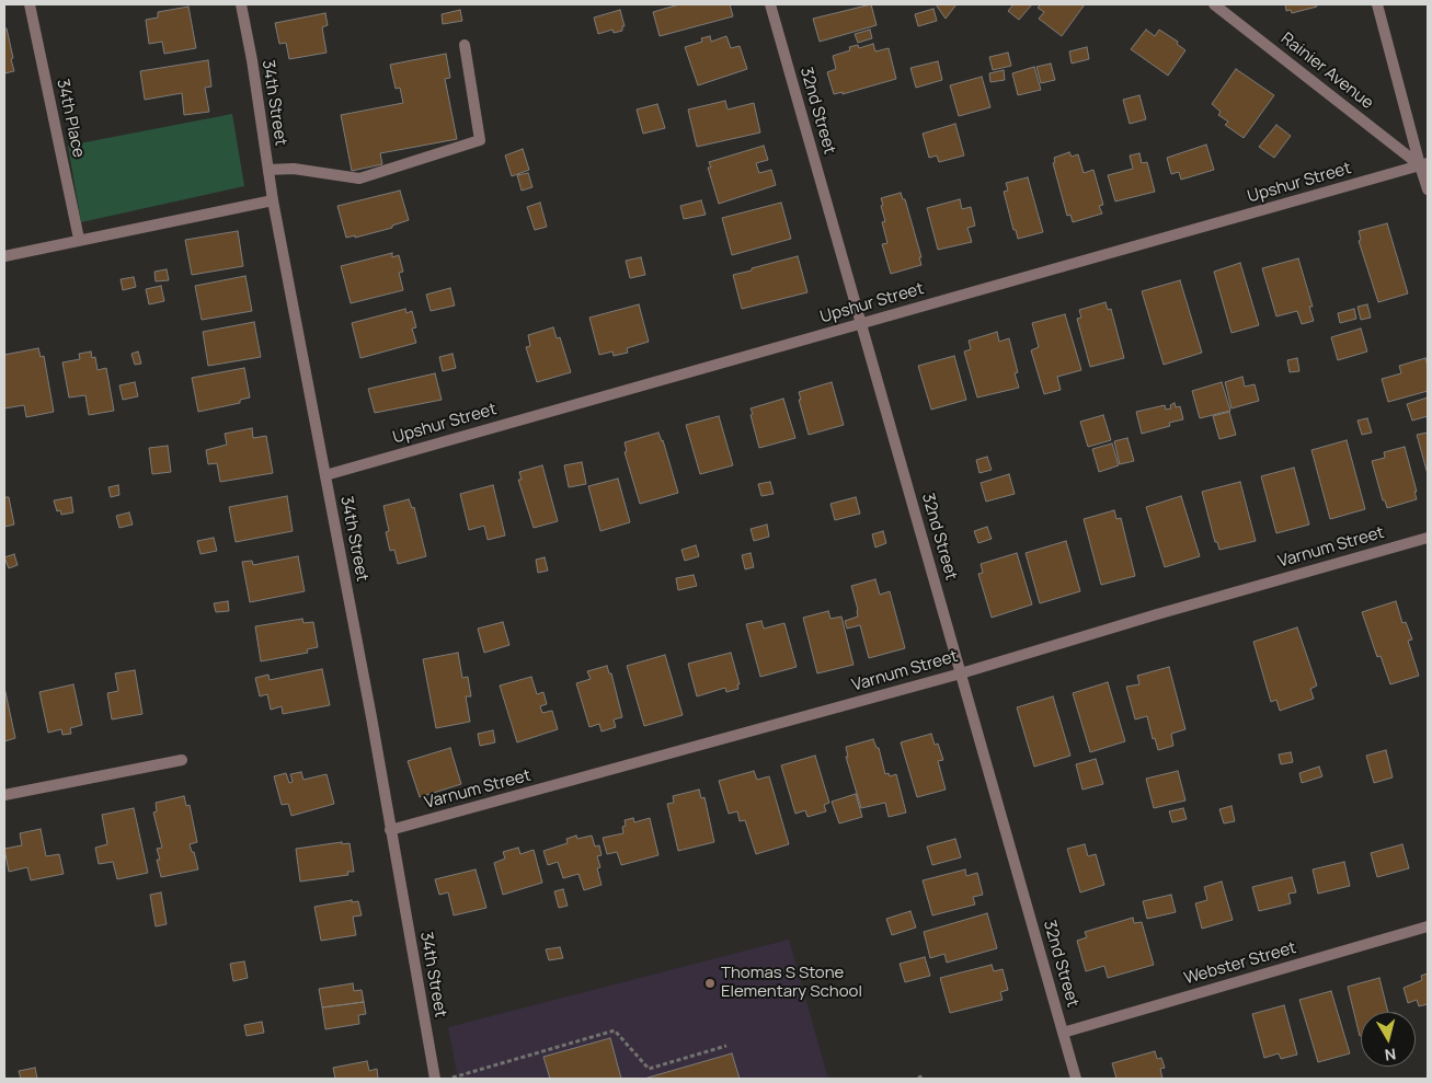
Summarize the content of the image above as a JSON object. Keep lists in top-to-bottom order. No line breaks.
{"streets":{"street":["Rainier Avenue","34th Street","32nd Street","34th Place","Upshur Street","Varnum Street","Webster Street"]},"crossings":[["Rainier Avenue","Upshur Street"],["34th Street","Upshur Street"],["34th Street","Varnum Street"],["32nd Street","Upshur Street"],["32nd Street","Varnum Street"],["32nd Street","Webster Street"]],"places":["Thomas S Stone Elementary School"],"north":"bottom"}
